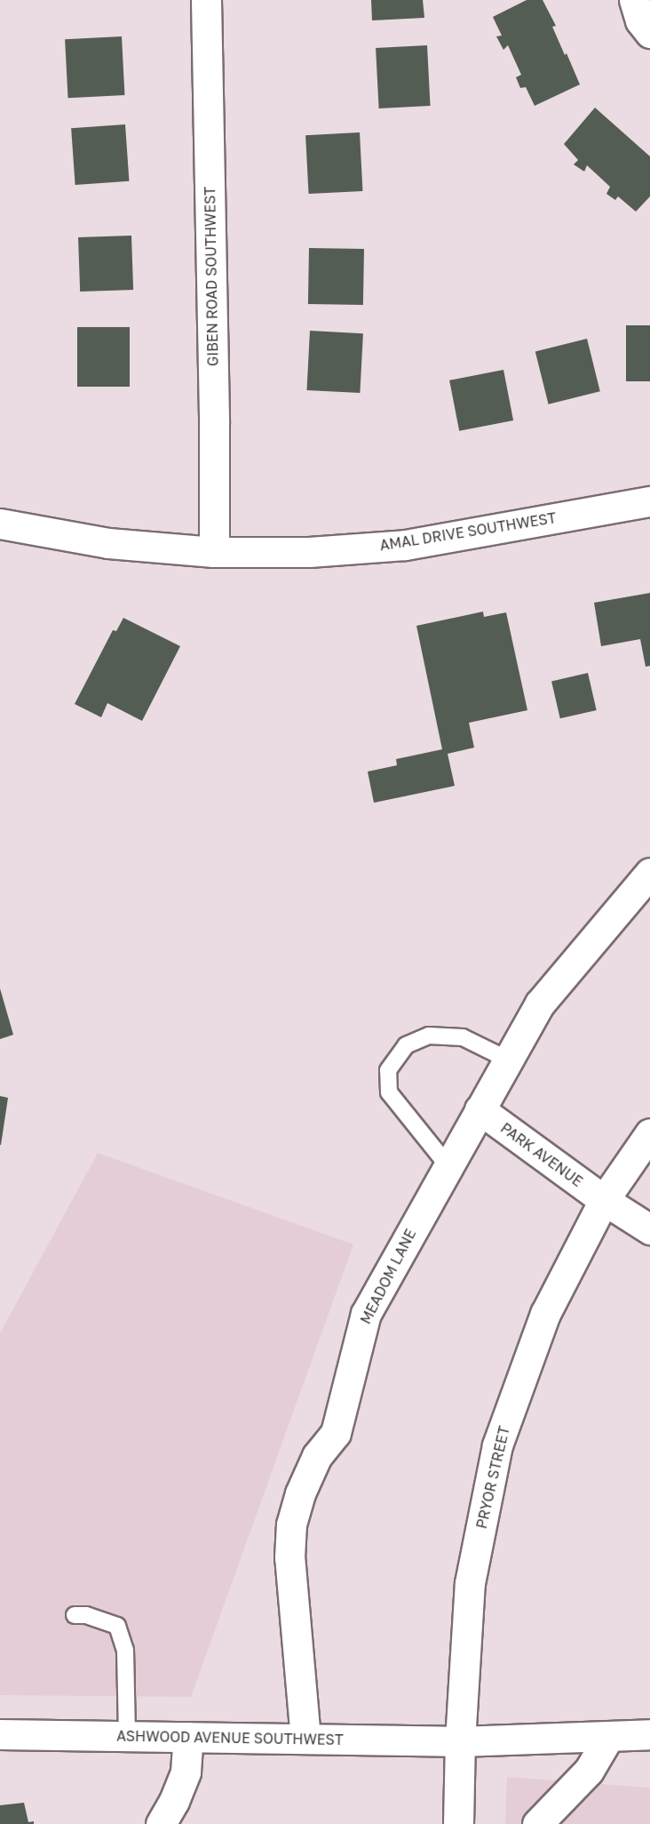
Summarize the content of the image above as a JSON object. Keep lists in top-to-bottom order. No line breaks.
{"streets":{"street":["GIBEN ROAD SOUTHWEST","AMAL DRIVE SOUTHWEST","PARK AVENUE","MEADOM LANE","PRYOR STREET","ASHWOOD AVENUE SOUTHWEST"]},"crossings":[["GIBEN ROAD SOUTHWEST","AMAL DRIVE SOUTHWEST"],["PARK AVENUE","MEADOM LANE"],["PARK AVENUE","PRYOR STREET"],["MEADOM LANE","ASHWOOD AVENUE SOUTHWEST"],["PRYOR STREET","ASHWOOD AVENUE SOUTHWEST"]]}
